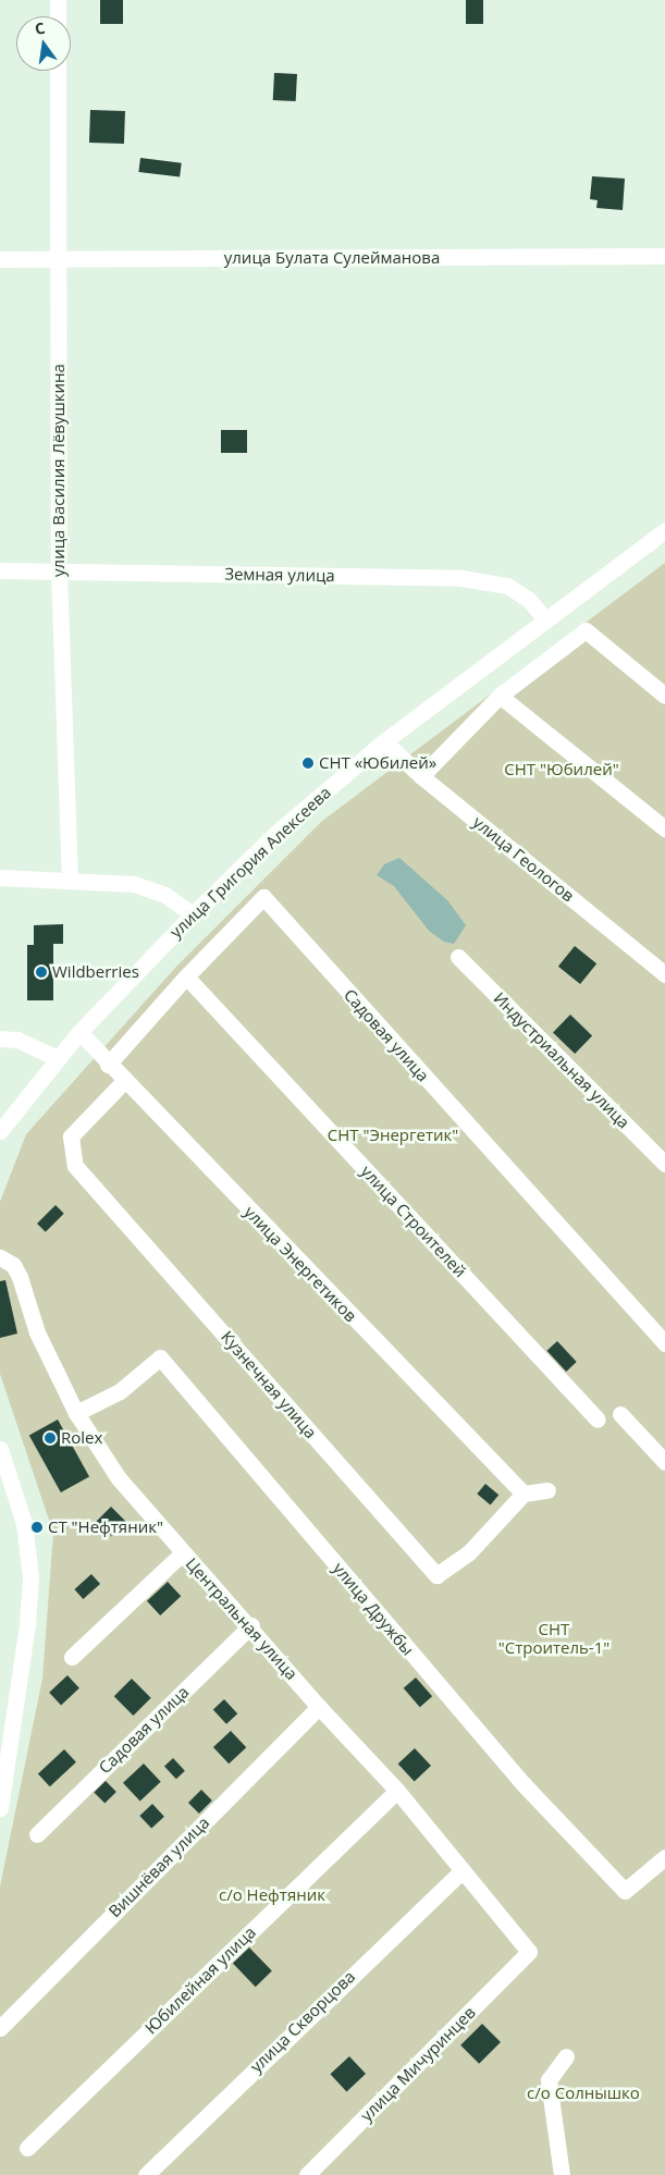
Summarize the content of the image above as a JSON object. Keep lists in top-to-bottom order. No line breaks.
{"streets":{"street":["улица Булата Сулейманова","улица Василия Лёвушкина","Земная улица","улица Геологов","улица Григория Алексеева","Садовая улица","Индустриальная улица","улица Строителей","улица Энергетиков","Кузнечная улица","улица Дружбы","Центральная улица","Вишнёвая улица","Юбилейная улица","улица Скворцова","улица Мичуринцев"]},"crossings":[["улица Булата Сулейманова","улица Василия Лёвушкина"],["улица Василия Лёвушкина","Земная улица"],["Земная улица","улица Григория Алексеева"],["улица Геологов","улица Григория Алексеева"],["улица Григория Алексеева","улица Энергетиков"],["Садовая улица","улица Строителей"],["Садовая улица","улица Энергетиков"],["Садовая улица","Центральная улица"],["улица Энергетиков","Кузнечная улица"],["улица Дружбы","Центральная улица"],["Центральная улица","Вишнёвая улица"],["Центральная улица","Юбилейная улица"],["Центральная улица","улица Скворцова"],["Центральная улица","улица Мичуринцев"]],"parks":["СНТ \"Юбилей\"","СНТ \"Энергетик\"","СНТ \"Строитель-1\"","с/о Нефтяник","с/о Солнышко"],"places":["СНТ «Юбилей»","Wildberries","Rolex","СТ \"Нефтяник\""],"north":"top"}
